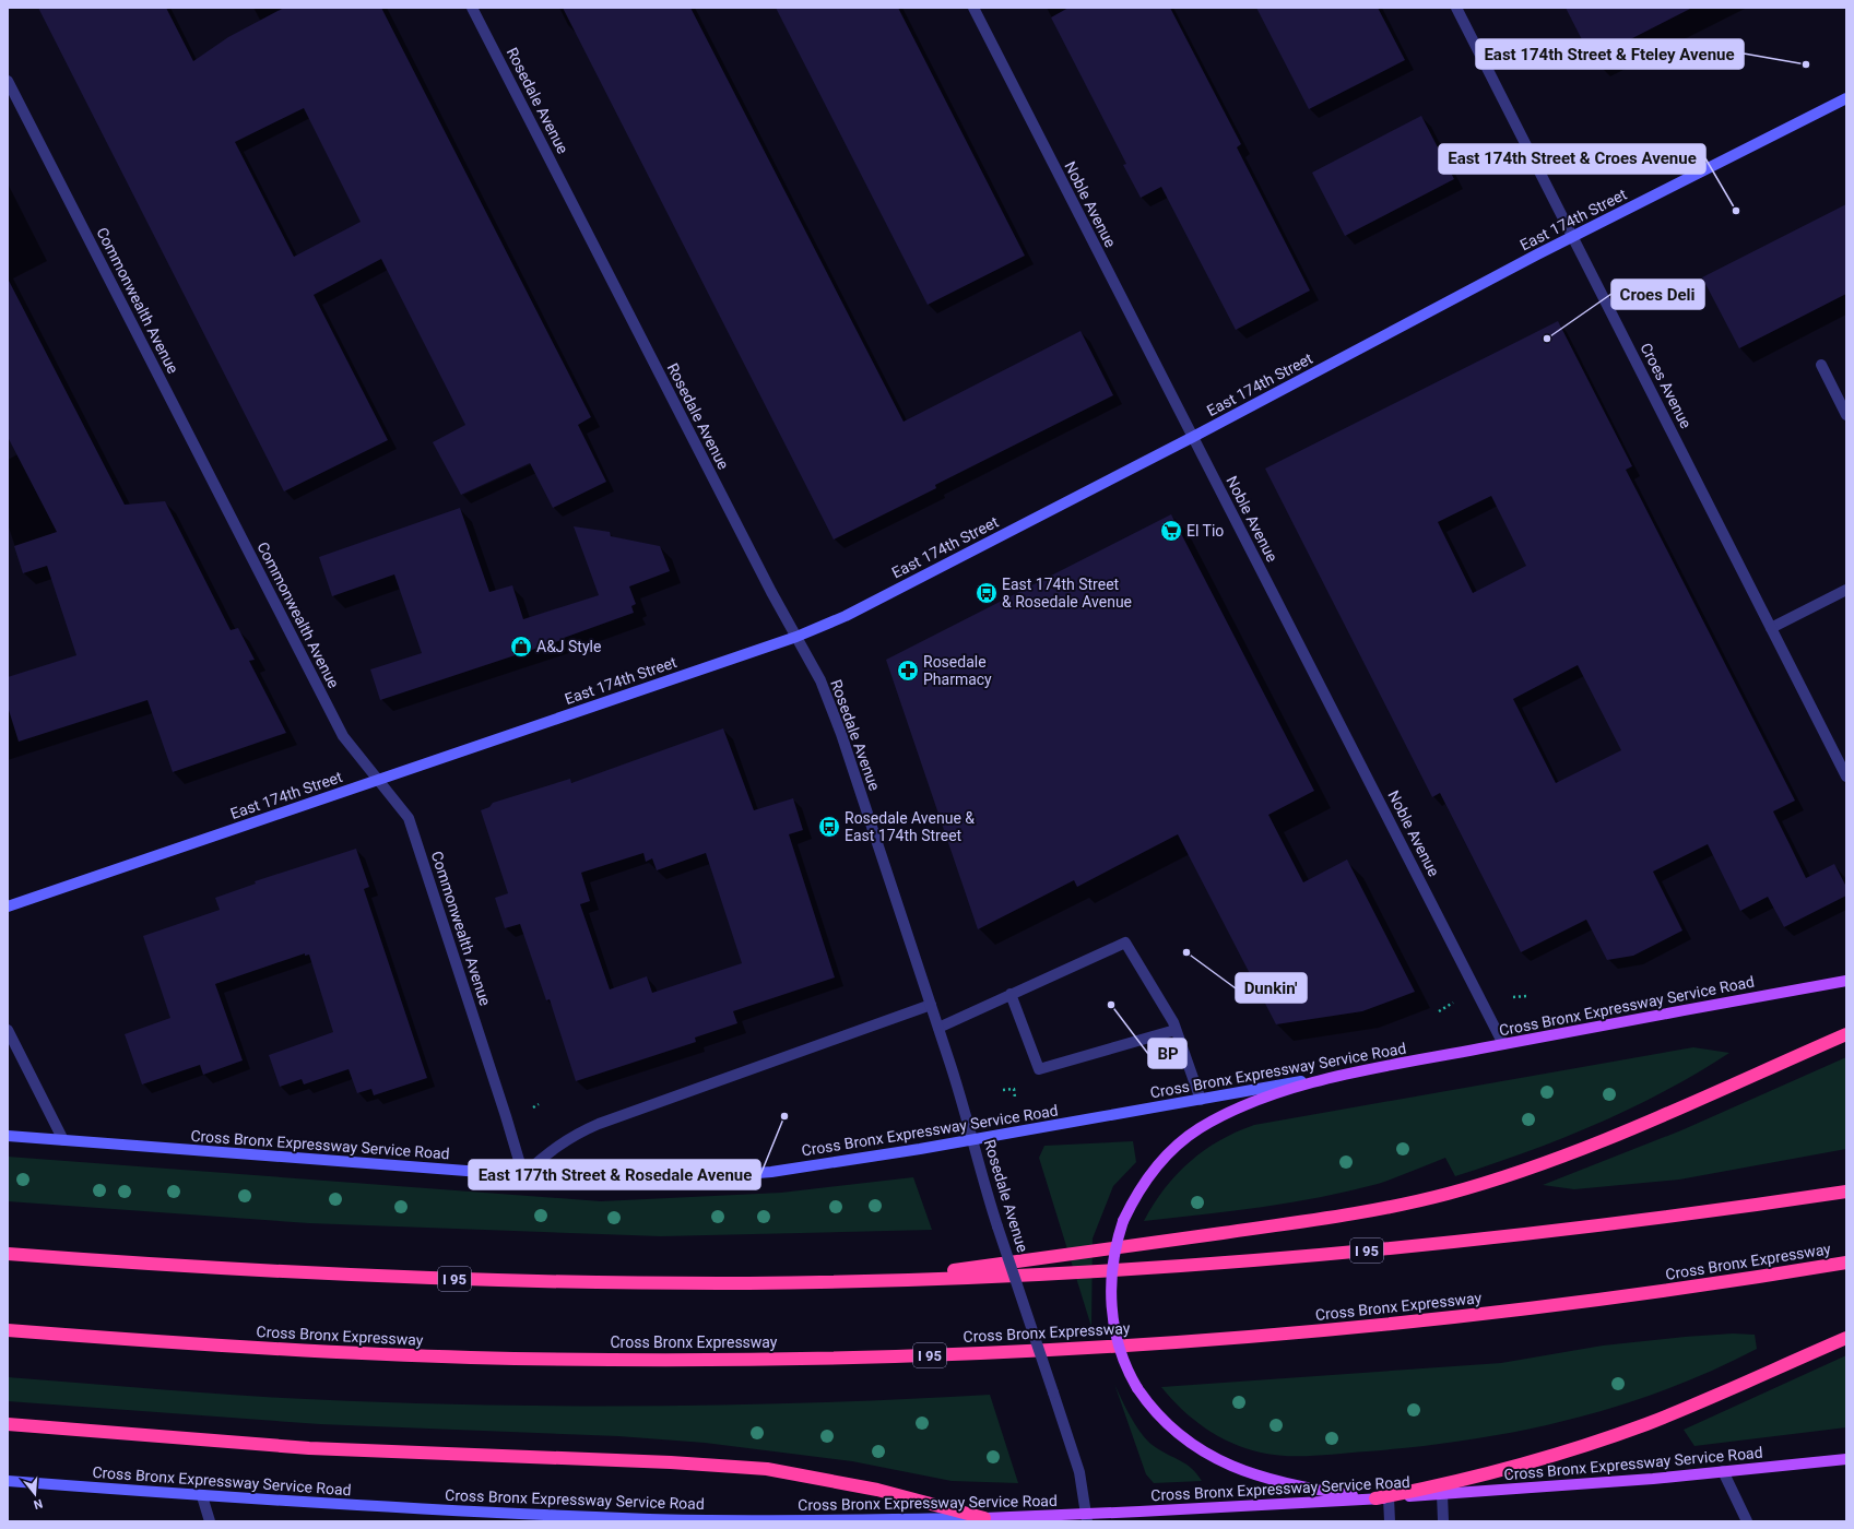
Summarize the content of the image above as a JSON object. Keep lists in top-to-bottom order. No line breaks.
{"streets":{"highway":["I 95","Cross Bronx Expressway"],"main road":["East 174th Street","Cross Bronx Expressway Service Road"],"street":["Rosedale Avenue","Noble Avenue","Commonwealth Avenue","Croes Avenue"]},"crossings":[["Rosedale Avenue","East 174th Street"],["Rosedale Avenue","Cross Bronx Expressway Service Road"],["Noble Avenue","East 174th Street"],["Noble Avenue","Cross Bronx Expressway Service Road"],["East 174th Street","Commonwealth Avenue"],["East 174th Street","Croes Avenue"],["Commonwealth Avenue","Cross Bronx Expressway Service Road"]],"places":{"other":["East 174th Street & Fteley Avenue","East 174th Street & Croes Avenue","Croes Deli","Dunkin'","BP","East 177th Street & Rosedale Avenue"],"supermarket":["El Tio"],"bus stop":["East 174th Street & Rosedale Avenue","Rosedale Avenue & East 174th Street"],"shop":["A&J Style"],"pharmacy":["Rosedale Pharmacy"]},"north":"bottom"}
